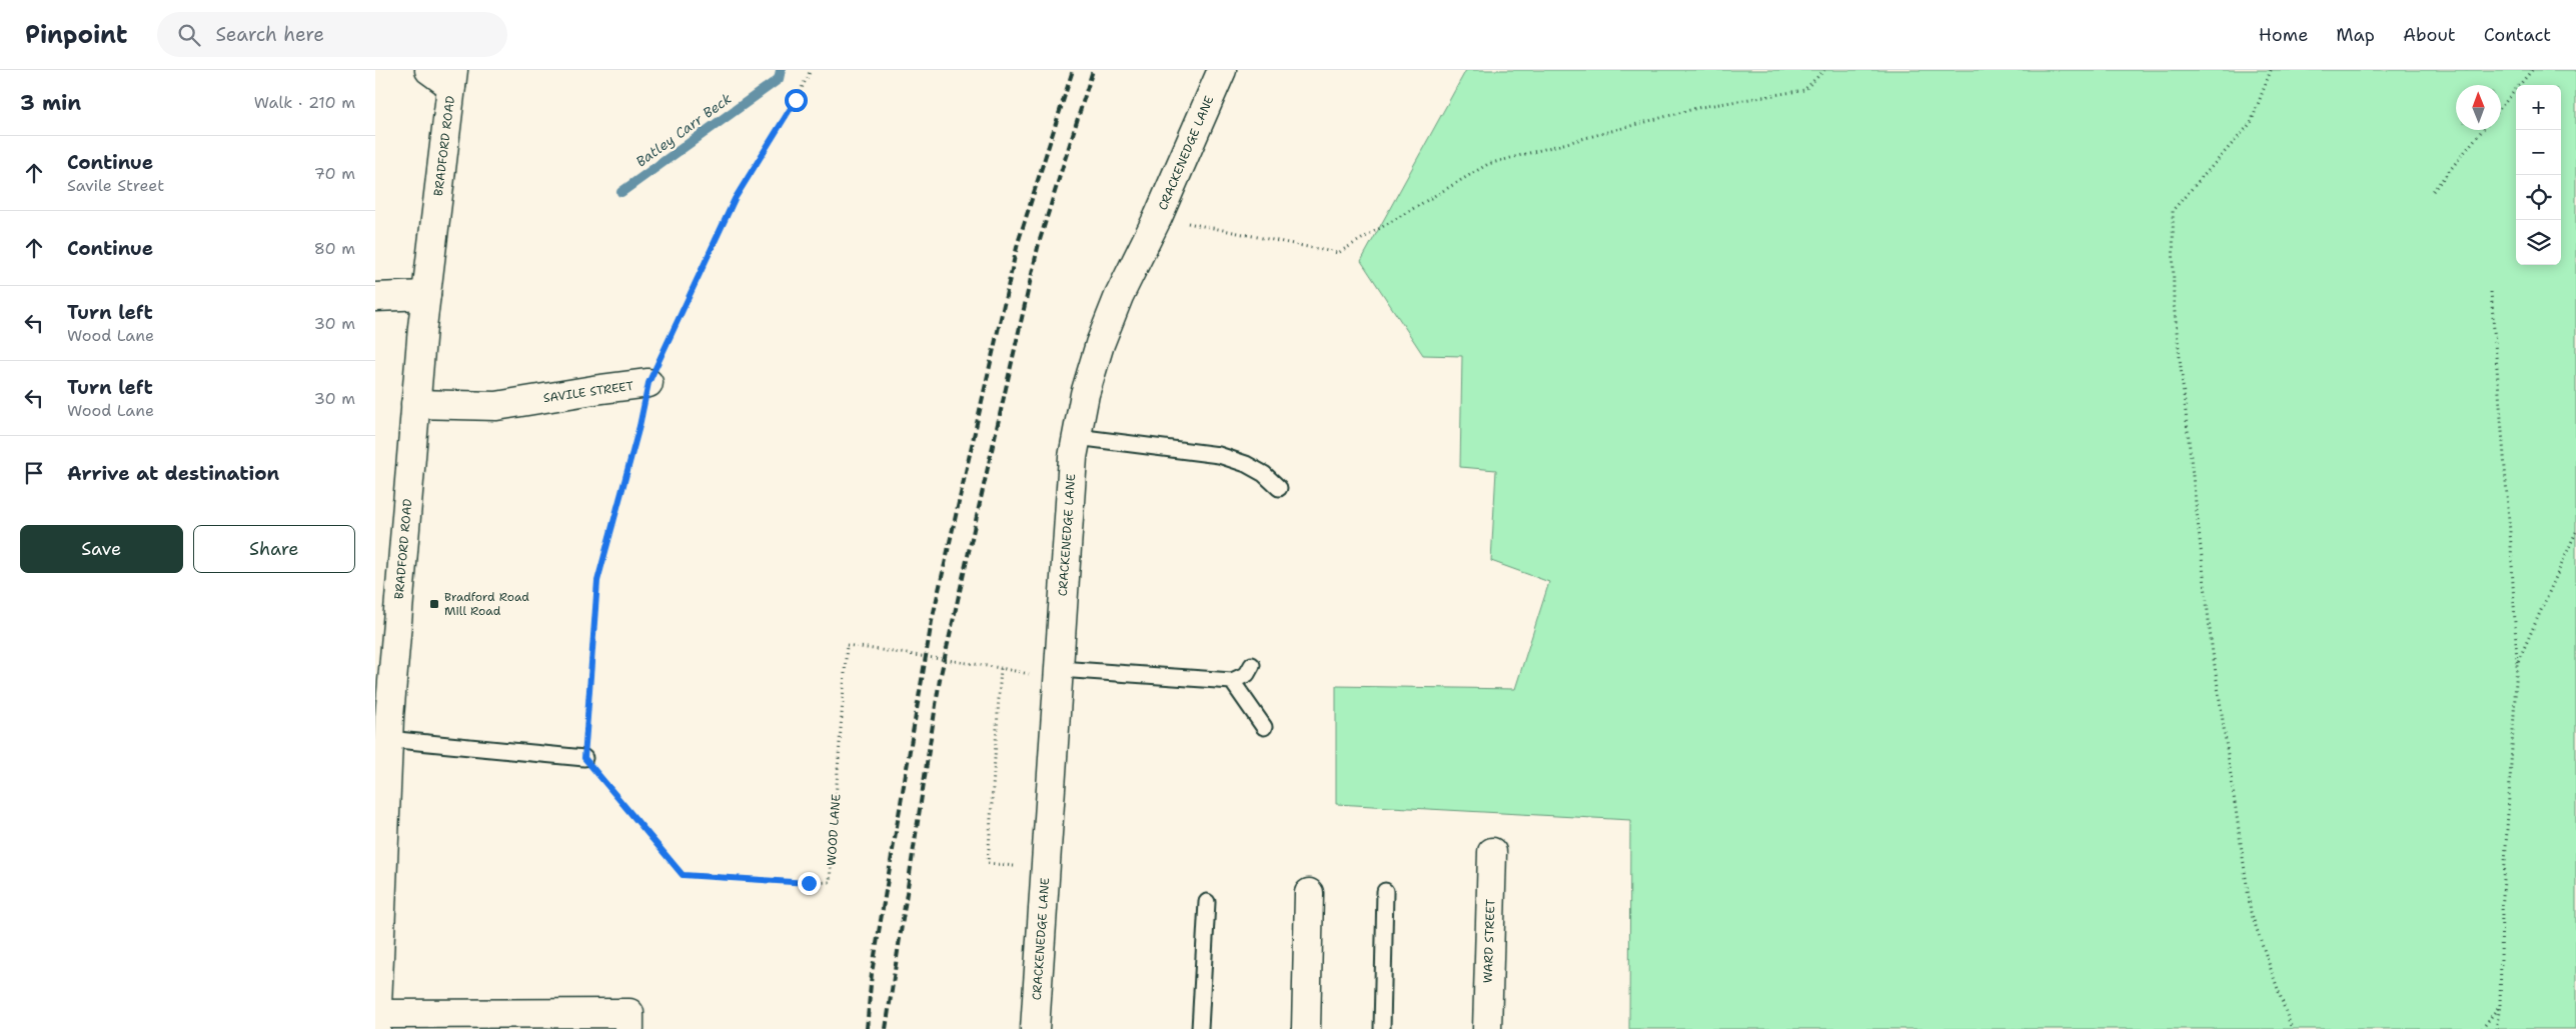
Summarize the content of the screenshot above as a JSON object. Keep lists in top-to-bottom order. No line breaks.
{"streets":{"street":["BRADFORD ROAD","CRACKENEDGE LANE","SAVILE STREET","WARD STREET"],"path":["WOOD LANE"]},"crossings":[["BRADFORD ROAD","SAVILE STREET"],["CRACKENEDGE LANE","WOOD LANE"]],"water":["Batley Carr Beck"],"places":{"transit":["Bradford Road Mill Road"]},"north":"top","page":{"header":"Pinpoint","search":"Search here","nav":["Home","Map","About","Contact"],"heading":["3 min","Walk · 210 m"],"map_buttons":["+","−"],"list":[["Continue","Savile Street","70 m"],["Continue","80 m"],["Turn left","Wood Lane","30 m"],["Turn left","Wood Lane","30 m"],"Arrive at destination"],"buttons":["Save","Share"]}}
